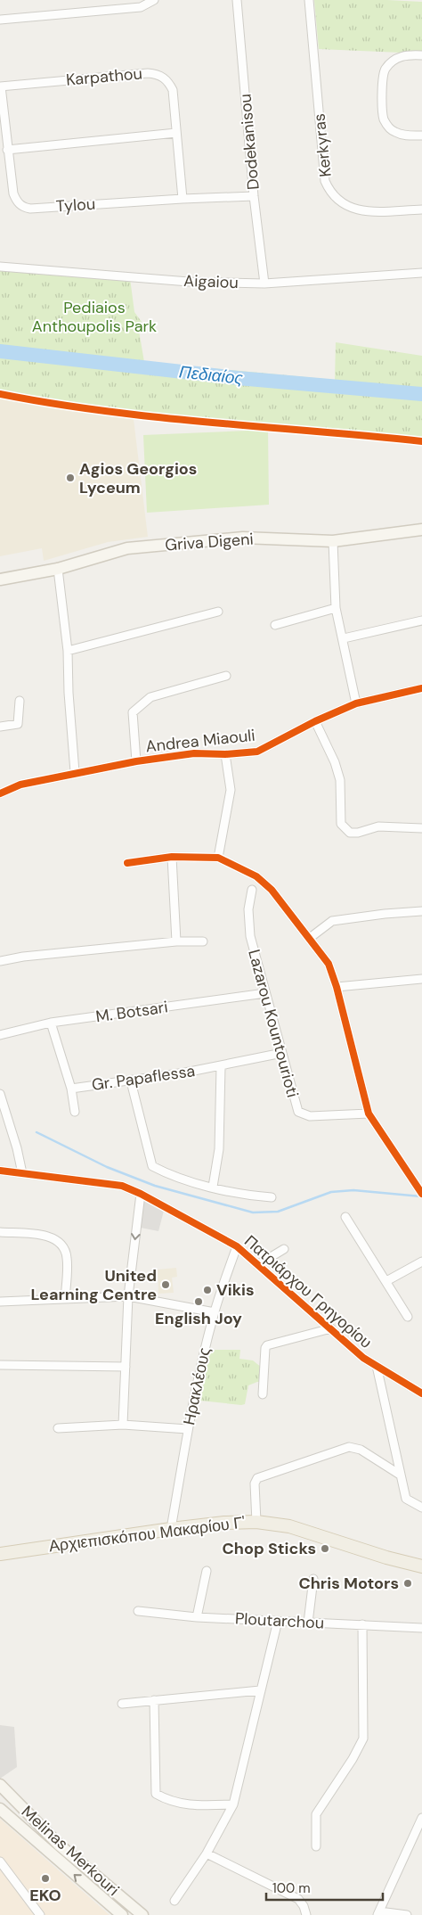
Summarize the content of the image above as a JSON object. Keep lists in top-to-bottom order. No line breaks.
{"streets":{"main road":["Αρχιεπισκόπου Μακαρίου Γ'"],"street":["Karpathou","Dodekanisou","Kerkyras","Tylou","Aigaiou","Griva Digeni","Andrea Miaouli","M. Botsari","Lazarou Kountourioti","Gr. Papaflessa","Πατριάρχου Γρηγορίου","Ηρακλέους","Ploutarchou","Melinas Merkouri"]},"crossings":[["Karpathou","Tylou"],["Dodekanisou","Tylou"],["Dodekanisou","Aigaiou"],["M. Botsari","Lazarou Kountourioti"],["M. Botsari","Gr. Papaflessa"],["Lazarou Kountourioti","Gr. Papaflessa"],["Πατριάρχου Γρηγορίου","Ηρακλέους"],["Ηρακλέους","Αρχιεπισκόπου Μακαρίου Γ'"]],"water":["Πεδιαίος"],"parks":["Pediaios Anthoupolis Park"],"places":["Agios Georgios Lyceum","United Learning Centre","Vikis","English Joy","Chop Sticks","Chris Motors","EKO"],"scale_bar":"100 m"}
